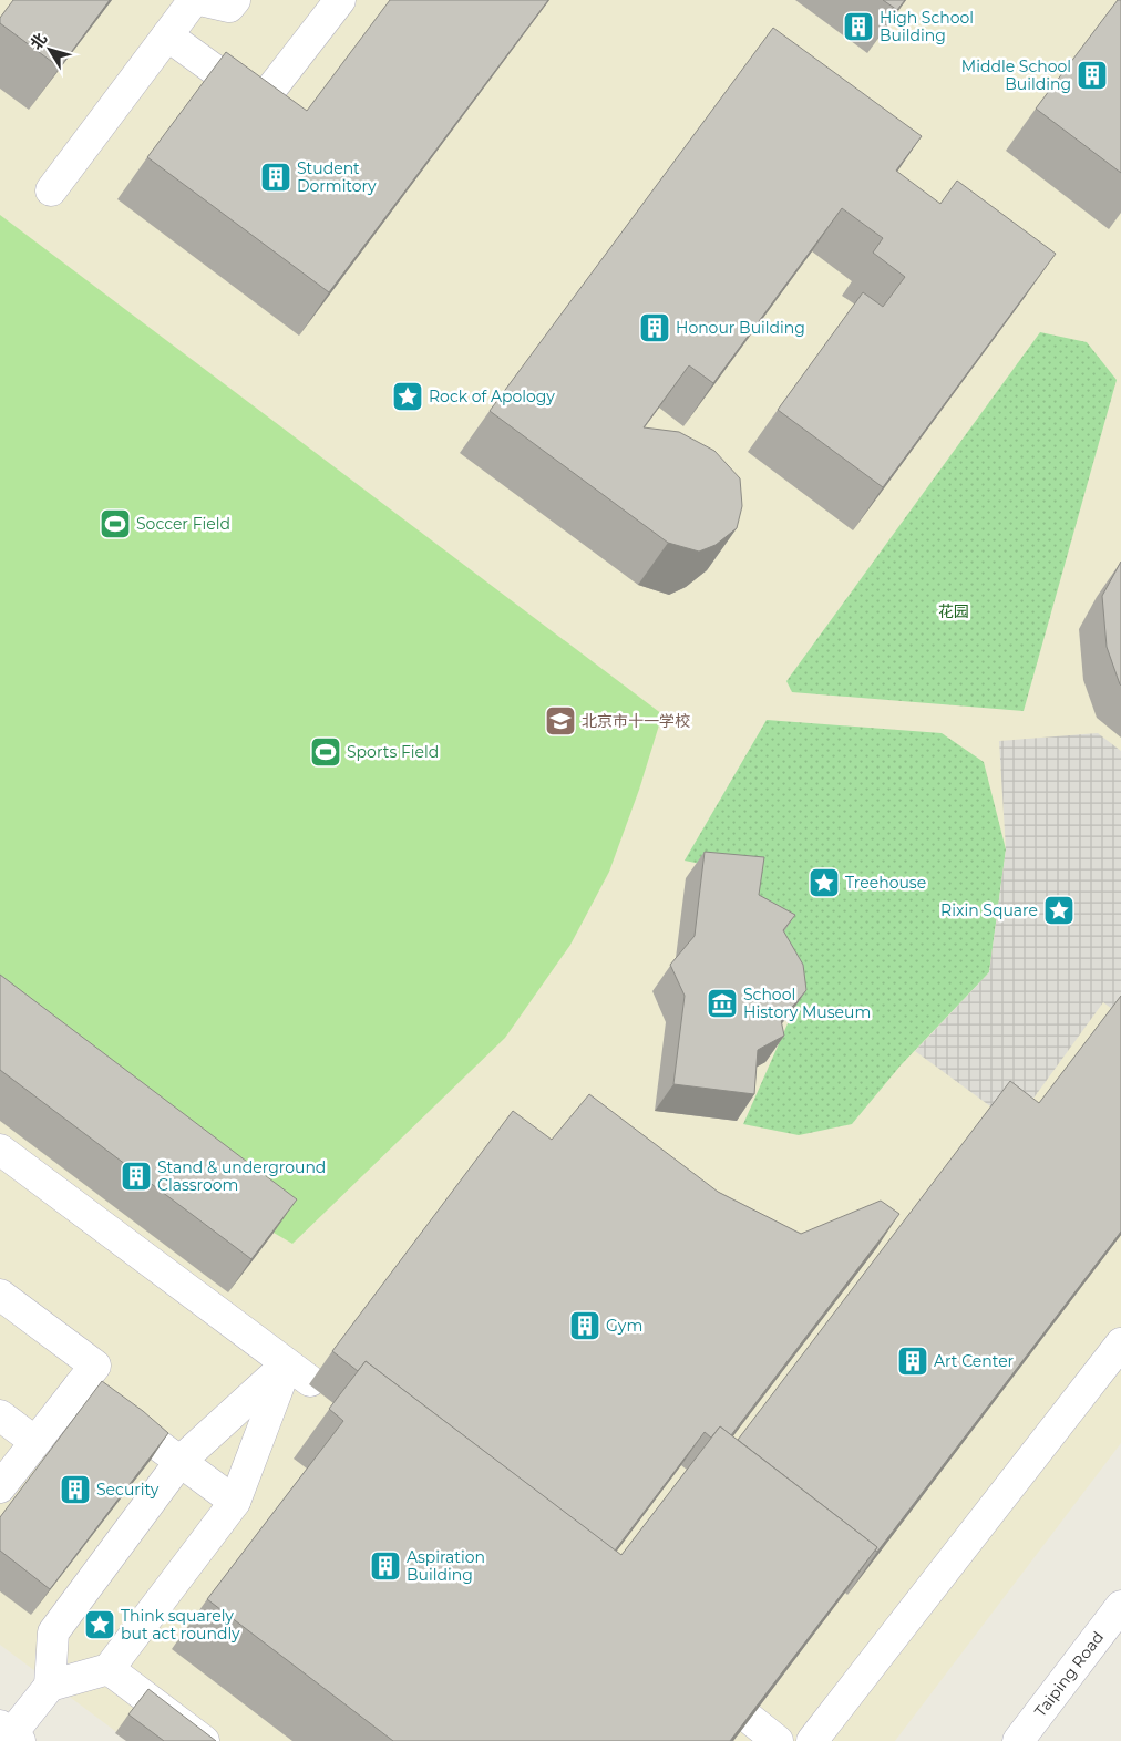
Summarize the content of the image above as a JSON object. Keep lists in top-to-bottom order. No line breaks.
{"streets":{"street":["Taiping Road"]},"parks":["花园"],"places":{"building":["High School Building","Middle School Building","Student Dormitory","Honour Building","Stand & underground Classroom","Gym","Art Center","Security","Aspiration Building"],"place":["Rock of Apology","Treehouse","Rixin Square","Think squarely but act roundly"],"sports":["Soccer Field","Sports Field"],"school or university":["北京市十一学校"],"museum":["School History Museum"]},"north":"top left"}
